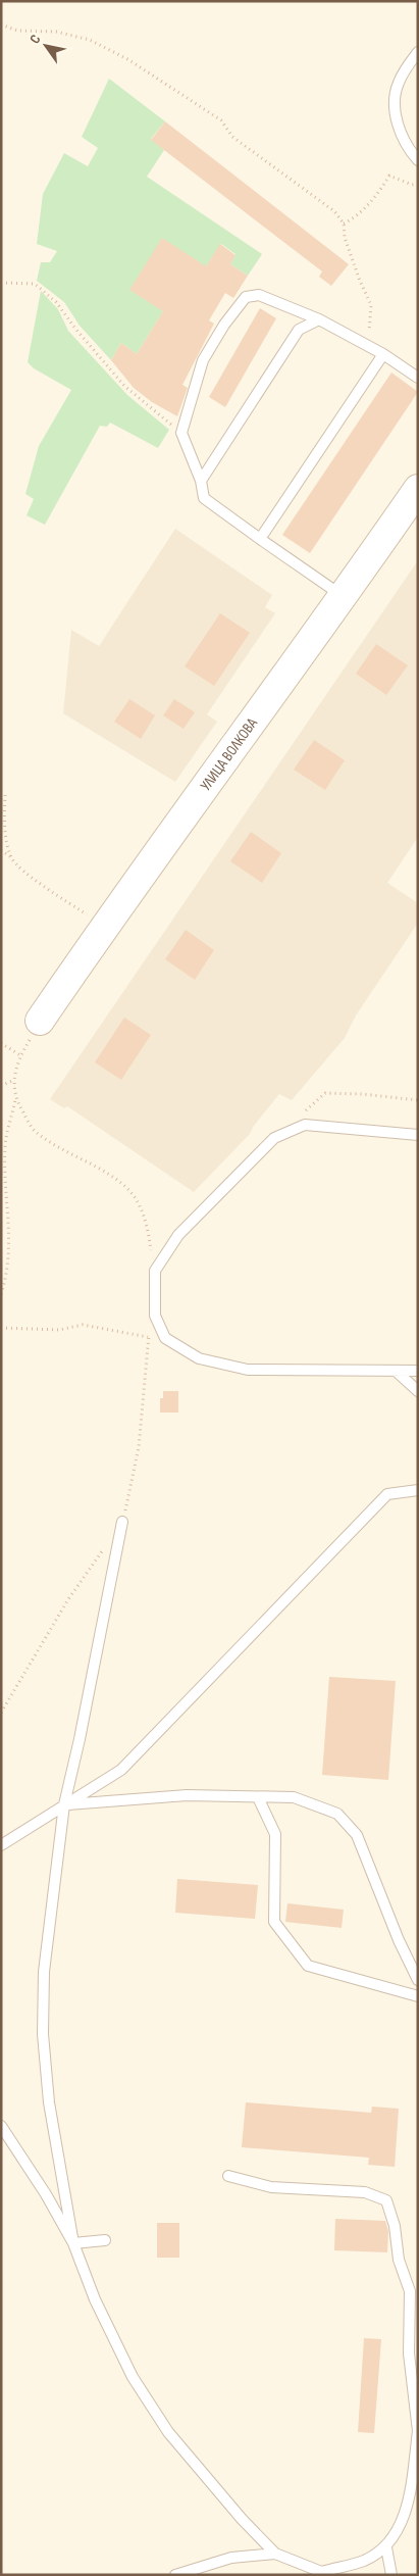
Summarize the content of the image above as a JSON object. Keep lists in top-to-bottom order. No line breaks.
{"streets":{"street":["УЛИЦА ВОЛКОВА"]},"north":"top left"}
